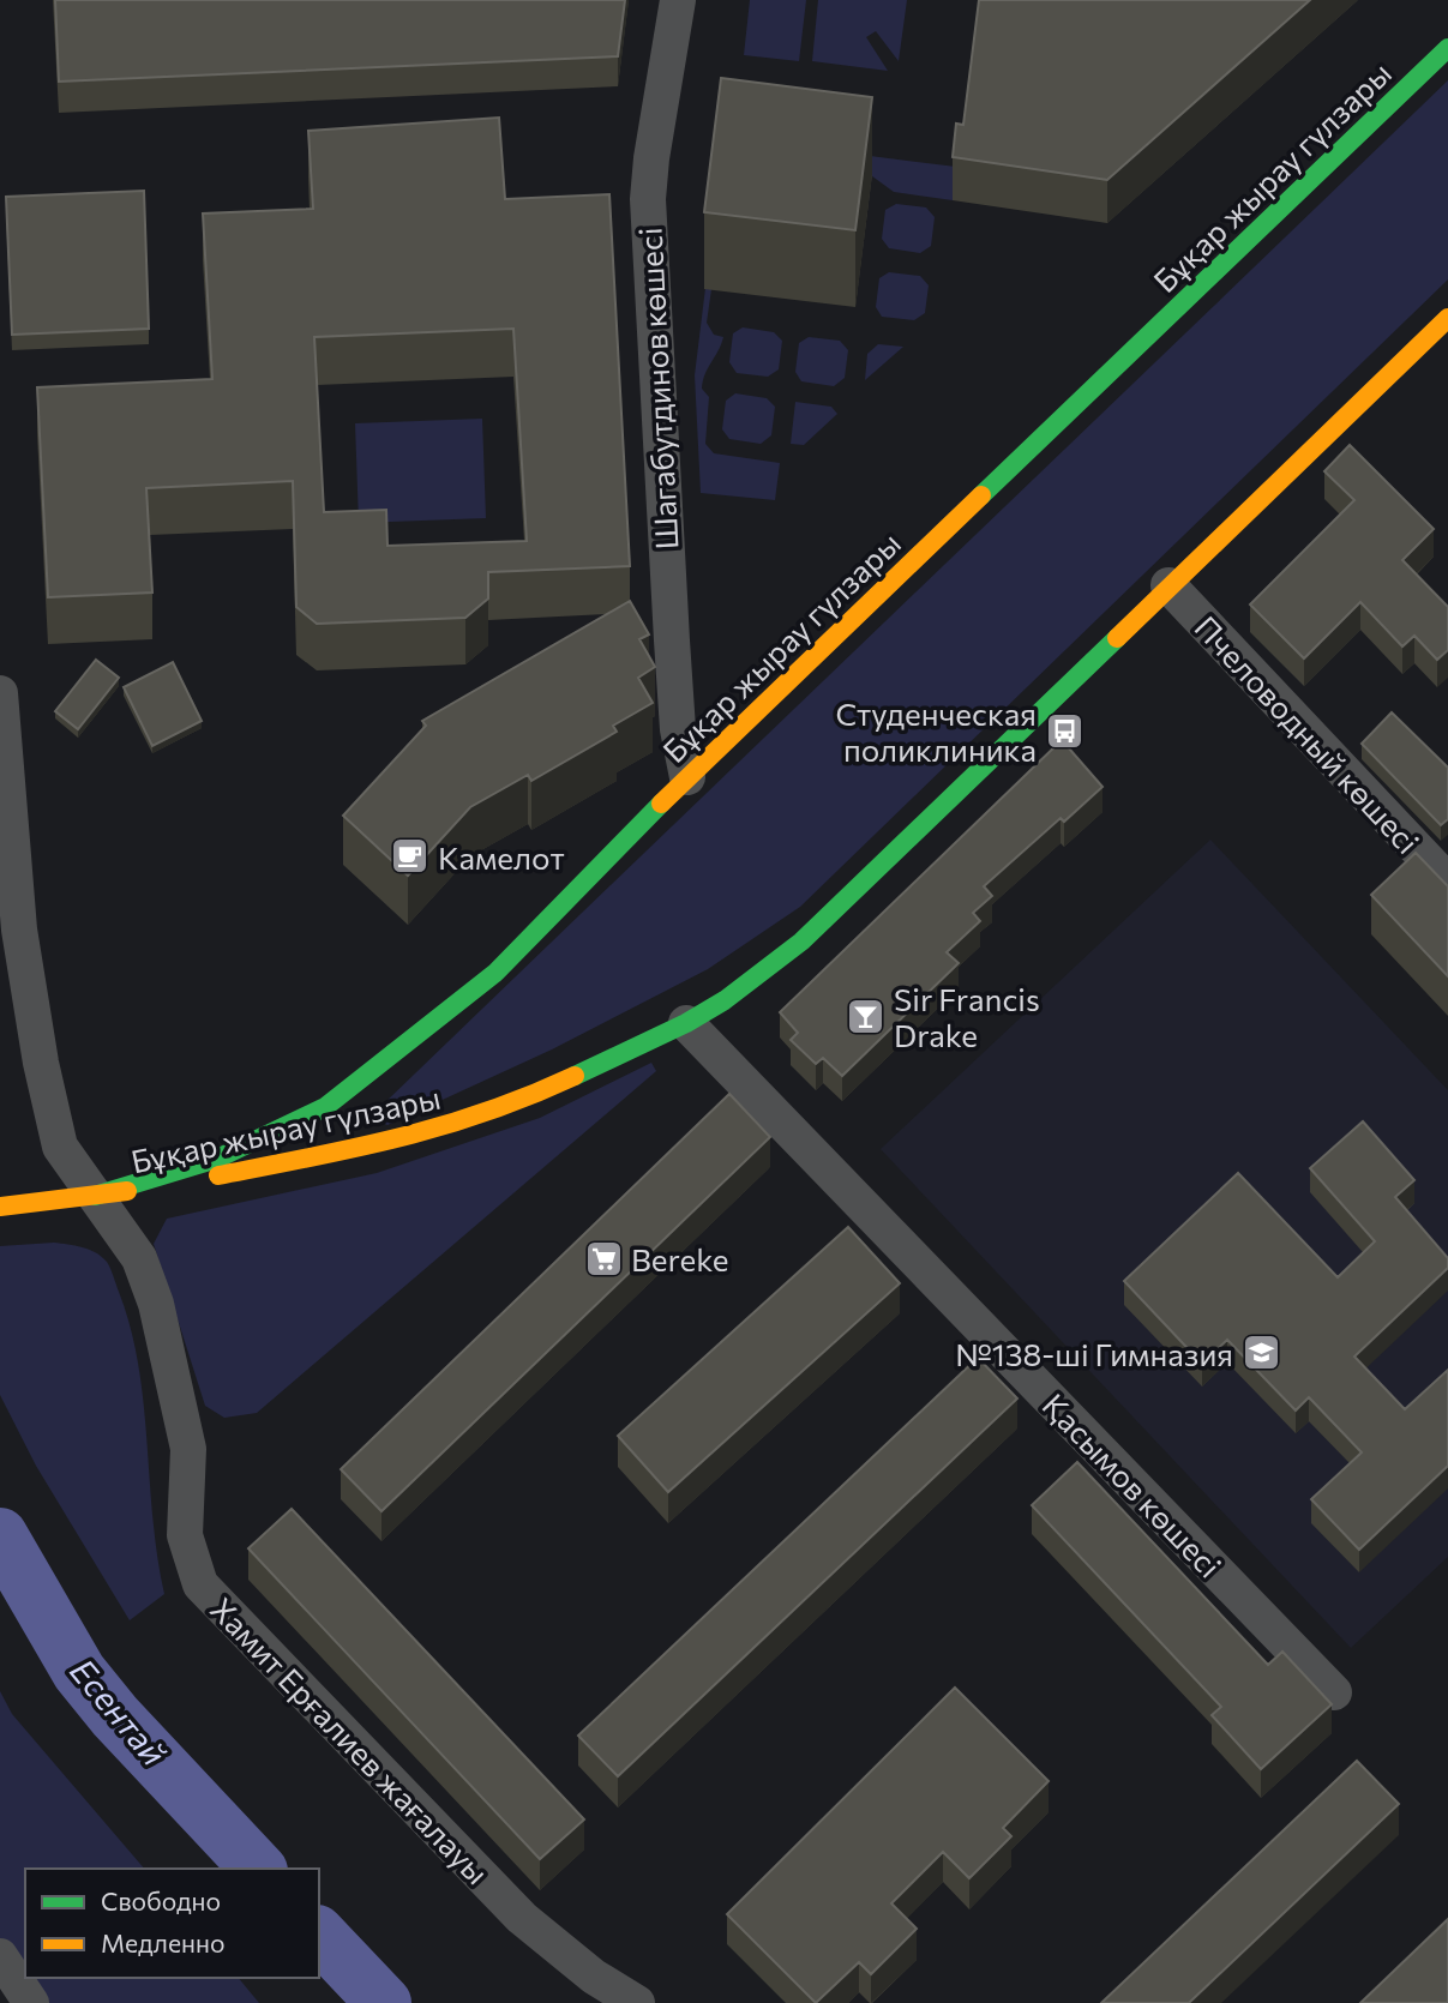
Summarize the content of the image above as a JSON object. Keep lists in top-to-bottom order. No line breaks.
{"streets":{"street":["Бұқар жырау гүлзары","Шагабутдинов көшесі","Пчеловодный көшесі","Қасымов көшесі","Хамит Ерғалиев жағалауы"]},"crossings":[["Бұқар жырау гүлзары","Шагабутдинов көшесі"],["Бұқар жырау гүлзары","Пчеловодный көшесі"],["Бұқар жырау гүлзары","Қасымов көшесі"],["Бұқар жырау гүлзары","Хамит Ерғалиев жағалауы"]],"water":["Есентай"],"places":{"bus stop":["Студенческая поликлиника"],"cafe":["Камелот"],"bar":["Sir Francis Drake"],"supermarket":["Bereke"],"school or university":["№138-ші Гимназия"]},"legend":["Свободно","Медленно"]}
